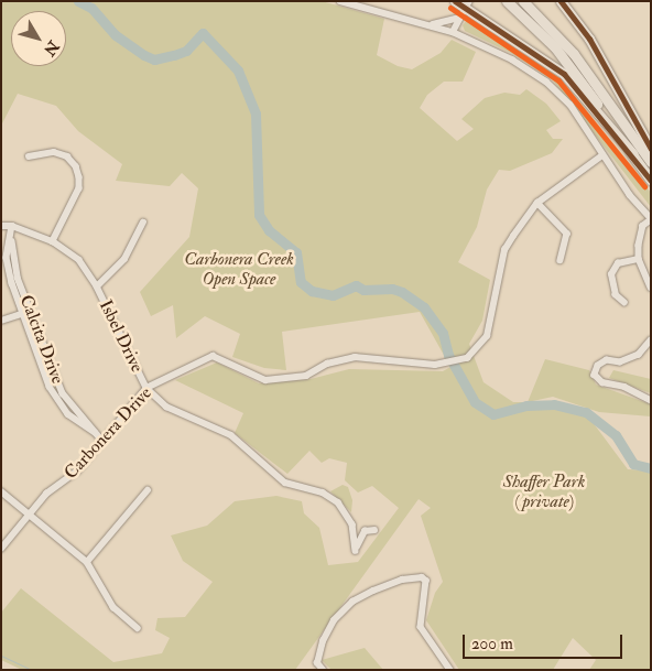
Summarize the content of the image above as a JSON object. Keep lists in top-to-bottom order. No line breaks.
{"streets":{"street":["Isbel Drive","Calcita Drive","Carbonera Drive"]},"crossings":[["Isbel Drive","Calcita Drive"],["Isbel Drive","Carbonera Drive"],["Calcita Drive","Carbonera Drive"]],"parks":["Carbonera Creek Open Space","Shaffer Park (private)"],"scale_bar":"200 m","north":"bottom right"}
